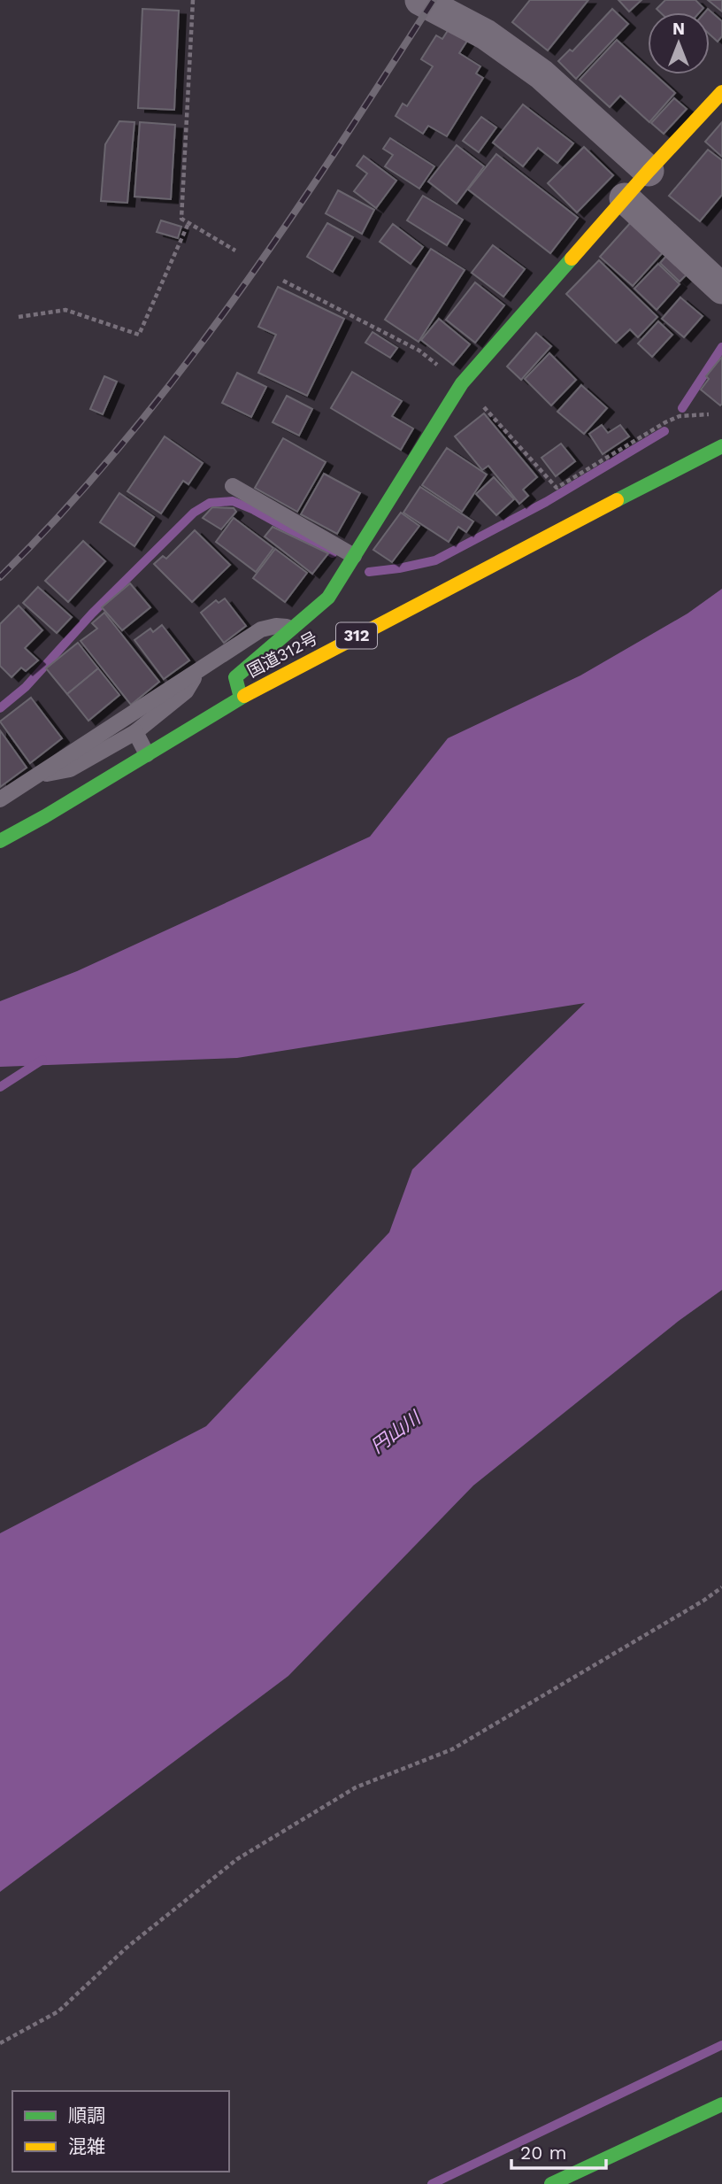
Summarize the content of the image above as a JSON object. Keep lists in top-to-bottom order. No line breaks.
{"streets":{"main road":["312","国道312号"]},"water":["円山川"],"legend":["順調","混雑"],"scale_bar":"20 m","north":"top"}
